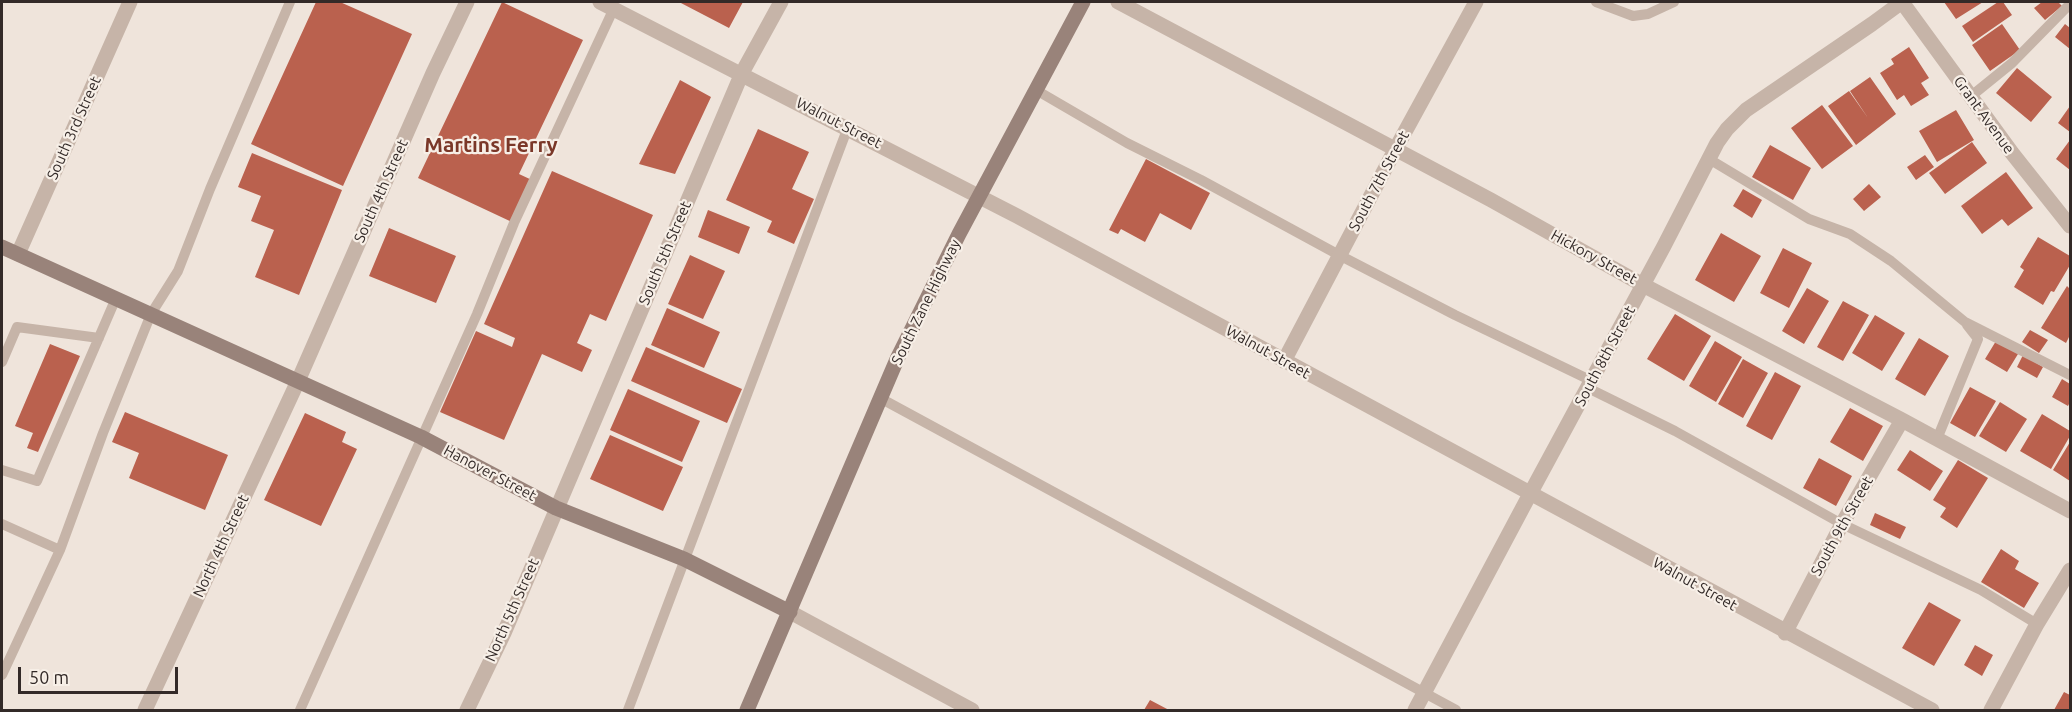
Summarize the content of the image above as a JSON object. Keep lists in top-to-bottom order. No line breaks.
{"streets":{"main road":["South Zane Highway","Hanover Street"],"street":["Grant Avenue","Walnut Street","South 3rd Street","South 7th Street","South 4th Street","South 5th Street","Hickory Street","South 8th Street","South 9th Street","North 4th Street","North 5th Street"]},"crossings":[["Grant Avenue","South 8th Street"],["Walnut Street","South 7th Street"],["Walnut Street","South 5th Street"],["Walnut Street","South Zane Highway"],["Walnut Street","South 8th Street"],["Walnut Street","South 9th Street"],["South 3rd Street","Hanover Street"],["South 7th Street","Hickory Street"],["South 4th Street","Hanover Street"],["South 4th Street","North 4th Street"],["South 5th Street","Hanover Street"],["South 5th Street","North 5th Street"],["Hickory Street","South 8th Street"],["Hickory Street","South 9th Street"],["South Zane Highway","Hanover Street"],["Hanover Street","North 4th Street"],["Hanover Street","North 5th Street"]],"districts":["Martins Ferry"],"scale_bar":"50 m"}
